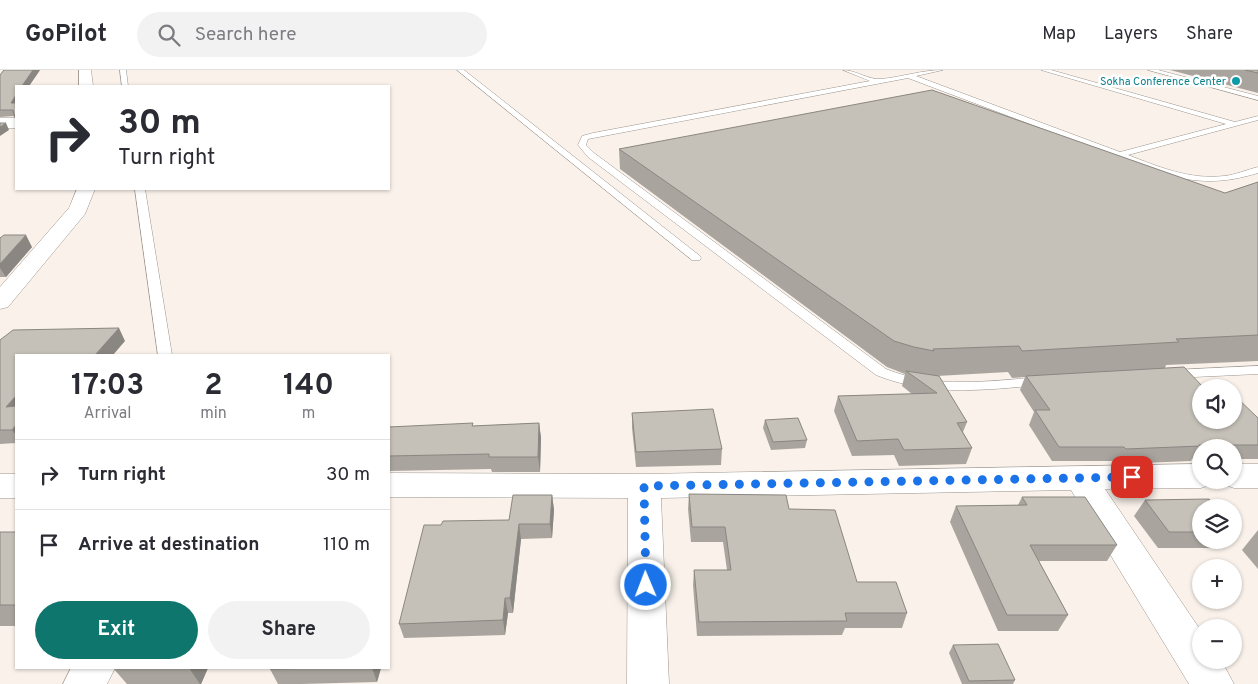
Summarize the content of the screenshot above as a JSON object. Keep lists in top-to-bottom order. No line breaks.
{"places":["Sokha Conference Center"],"page":{"header":"GoPilot","search":"Search here","nav":["Map","Layers","Share"],"turn":["30 m","Turn right"],"eta":["17:03","Arrival","2","min","140","m"],"map_buttons":["+","−"],"list":[{"name":"Turn right","value":"30 m"},{"name":"Arrive at destination","value":"110 m"}],"buttons":["Exit","Share"]}}
